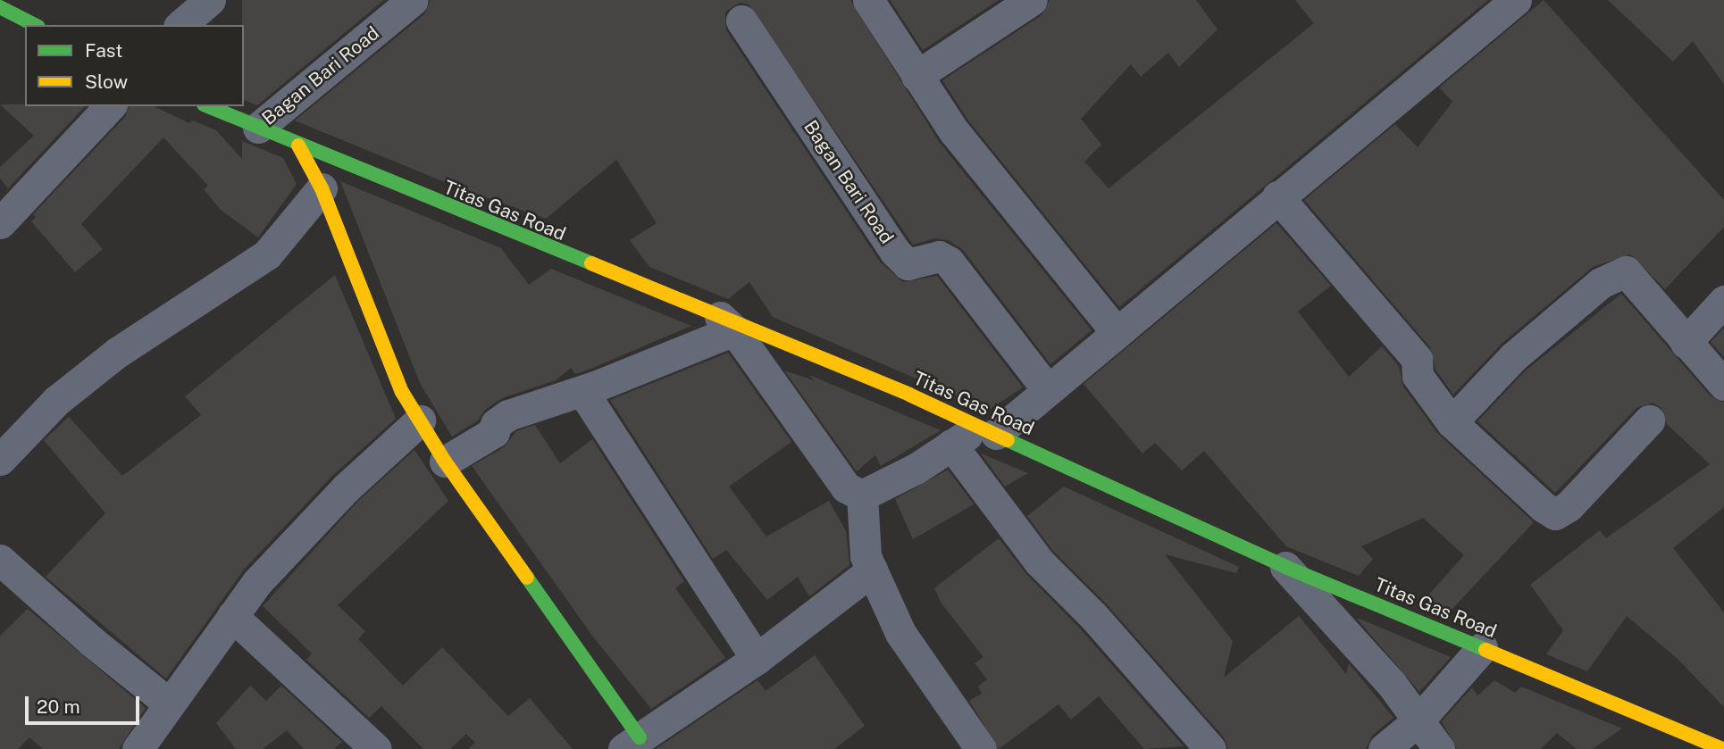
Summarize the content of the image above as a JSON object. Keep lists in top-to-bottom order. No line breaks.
{"streets":{"street":["Bagan Bari Road","Titas Gas Road"]},"crossings":[["Bagan Bari Road","Titas Gas Road"]],"legend":["Fast","Slow"],"scale_bar":"20 m"}
